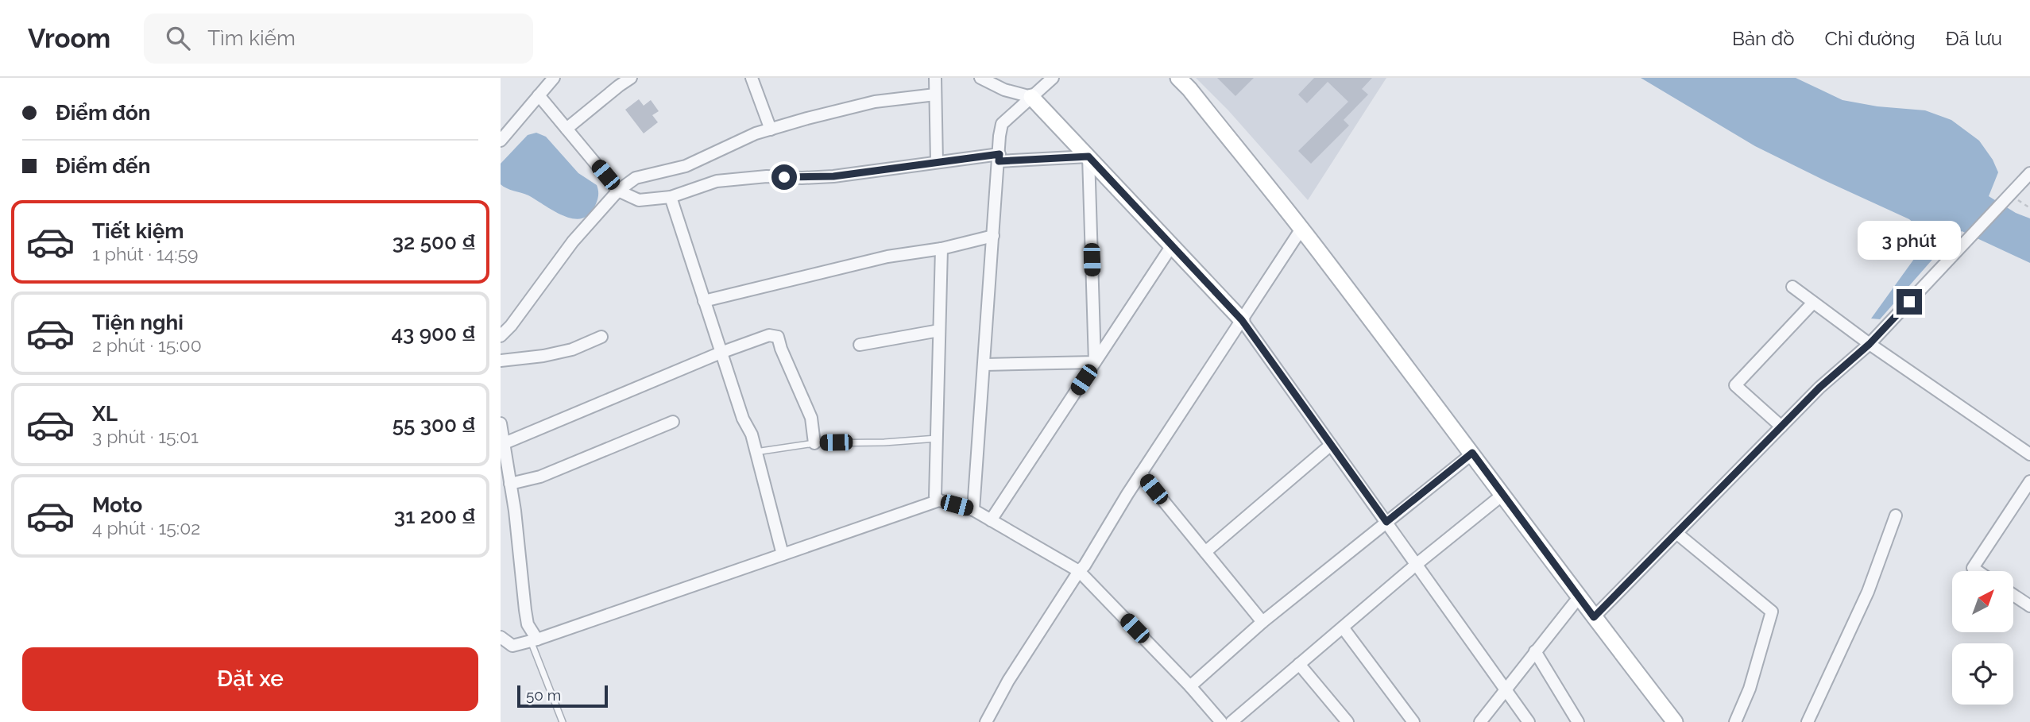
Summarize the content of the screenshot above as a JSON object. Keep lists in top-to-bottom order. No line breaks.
{"scale_bar":"50 m","north":"top right","page":{"header":"Vroom","search":"Tìm kiếm","nav":["Bản đồ","Chỉ đường","Đã lưu"],"banner":["Điểm đón","Điểm đến"],"list":[{"name":"Tiết kiệm","note":"1 phút · 14:59","value":"32 500 ₫"},{"name":"Tiện nghi","note":"2 phút · 15:00","value":"43 900 ₫"},{"name":"XL","note":"3 phút · 15:01","value":"55 300 ₫"},{"name":"Moto","note":"4 phút · 15:02","value":"31 200 ₫"}],"bubble":"3 phút","buttons":"Đặt xe","scale":"50 m"}}
